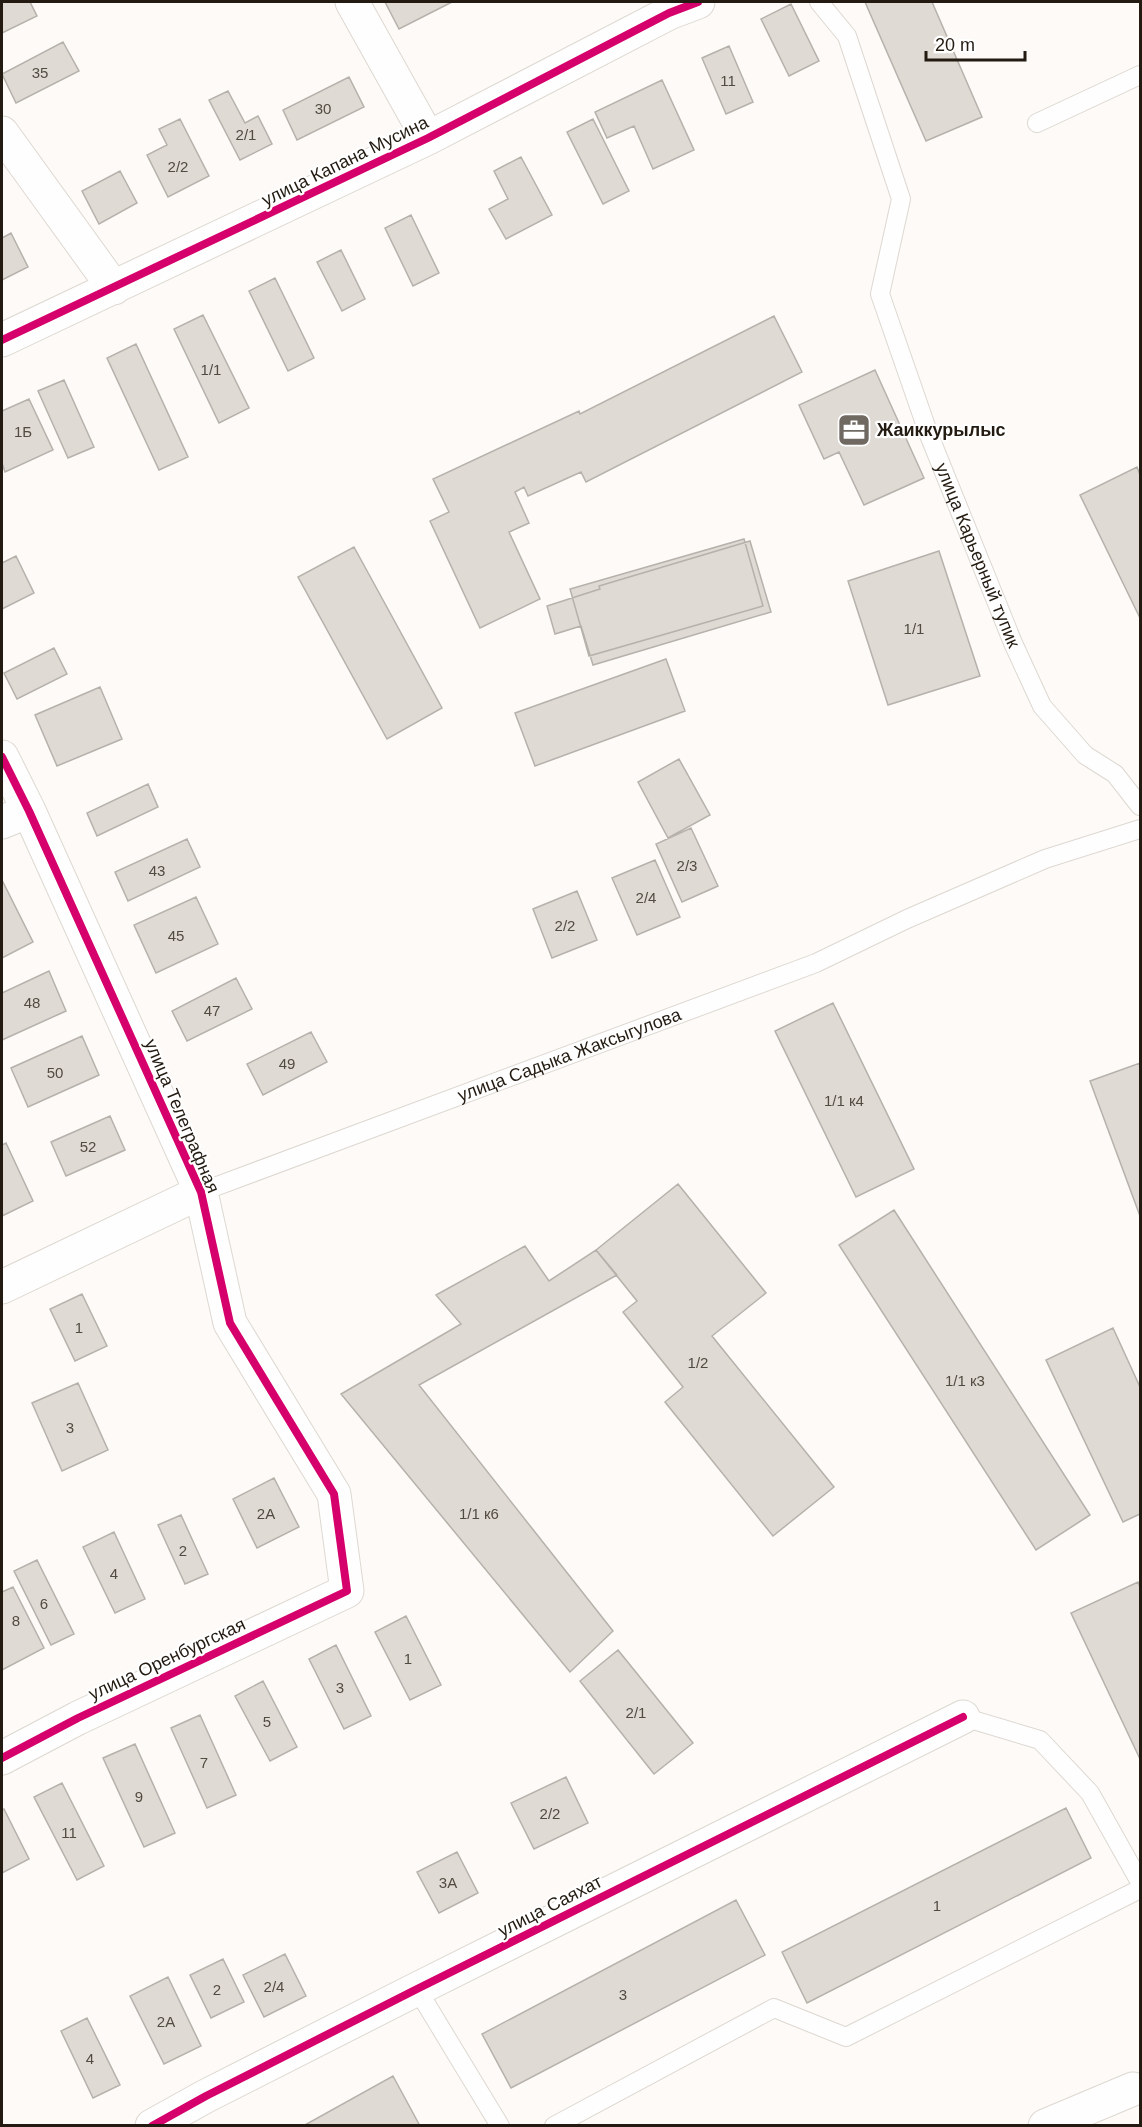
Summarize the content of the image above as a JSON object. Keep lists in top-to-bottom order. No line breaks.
{"streets":{"street":["улица Капана Мусина","улица Садыка Жаксыгулова","улица Телеграфная","улица Оренбургская","улица Саяхат"],"lane":["улица Карьерный тупик"]},"crossings":[["улица Садыка Жаксыгулова","улица Телеграфная"],["улица Телеграфная","улица Оренбургская"]],"places":{"office":["Жаиккурылыс"]},"house_numbers":["35","11","30","2/1","2/2","1/1","1Б","1/1","2/3","43","2/4","2/2","45","48","47","49","50","1/1 к4","52","1","1/2","1/1 к3","3","2А","1/1 к6","2","4","6","8","1","3","2/1","5","7","9","2/2","11","3А","1","2/4","2","3","2А","4"],"scale_bar":"20 m"}
